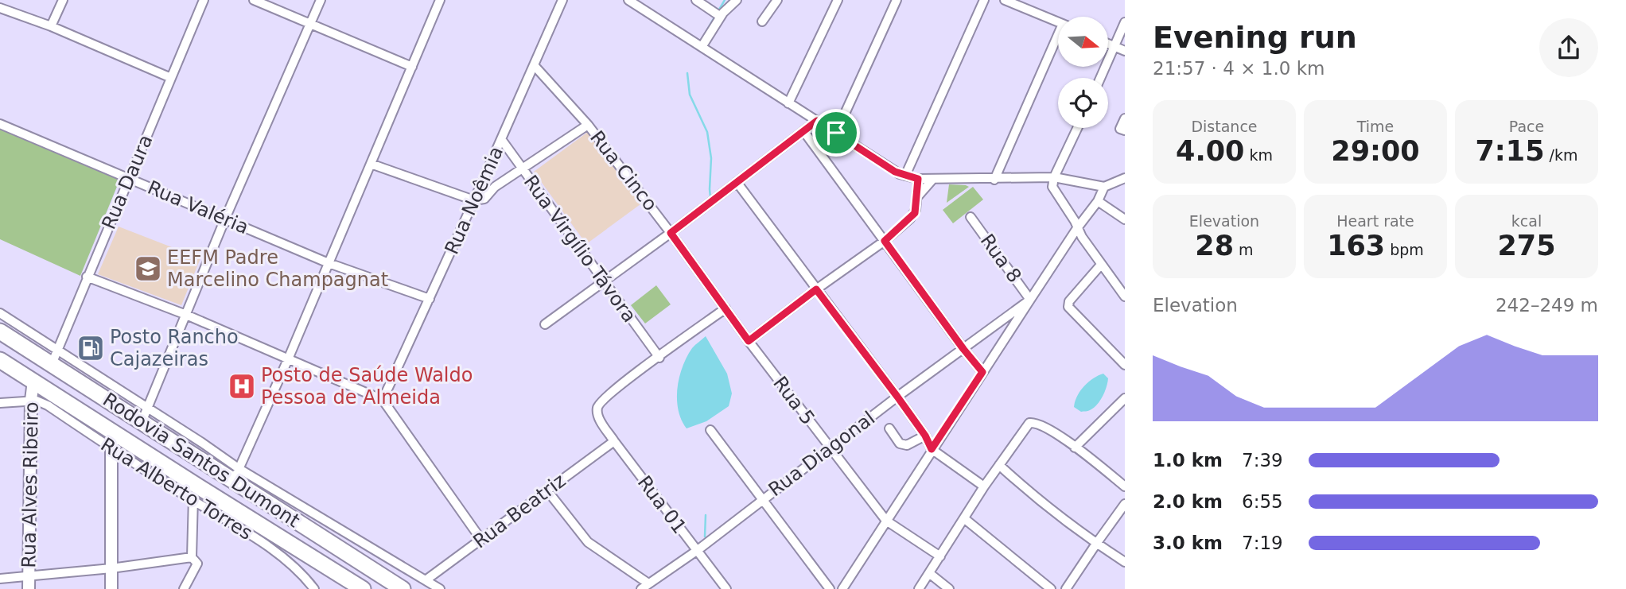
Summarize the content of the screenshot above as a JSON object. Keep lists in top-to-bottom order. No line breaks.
{"streets":{"highway":["Rodovia Santos Dumont"],"street":["Rua Cinco","Rua Daura","Rua Noêmia","Rua Valéria","Rua Virgílio Távora","Rua 8","Rua 5","Rua Diagonal","Rua Alves Ribeiro","Rua Alberto Torres","Rua 01","Rua Beatriz"]},"crossings":[["Rua Cinco","Rua Noêmia"],["Rua Cinco","Rua 5"],["Rua Daura","Rua Valéria"],["Rua Daura","Rodovia Santos Dumont"],["Rua Noêmia","Rua Valéria"],["Rua Noêmia","Rua Virgílio Távora"],["Rua Virgílio Távora","Rua 01"],["Rua 8","Rua Diagonal"],["Rua 5","Rua Diagonal"],["Rua Diagonal","Rua 01"],["Rodovia Santos Dumont","Rua Alves Ribeiro"],["Rodovia Santos Dumont","Rua Alberto Torres"],["Rua Alves Ribeiro","Rua Alberto Torres"],["Rua 01","Rua Beatriz"]],"places":{"school or university":["EEFM Padre Marcelino Champagnat"],"fuel station":["Posto Rancho Cajazeiras"],"hospital":["Posto de Saúde Waldo Pessoa de Almeida"]},"north":"right","page":{"heading":["Evening run","21:57 · 4 × 1.0 km"],"stats":[["Distance","4.00 km"],["Time","29:00"],["Pace","7:15 /km"],["Elevation","28 m"],["Heart rate","163 bpm"],["kcal","275"]],"chart":["Elevation","242–249 m"],"list":[{"name":"1.0 km","note":"7:39"},{"name":"2.0 km","note":"6:55"},{"name":"3.0 km","note":"7:19"}]}}
